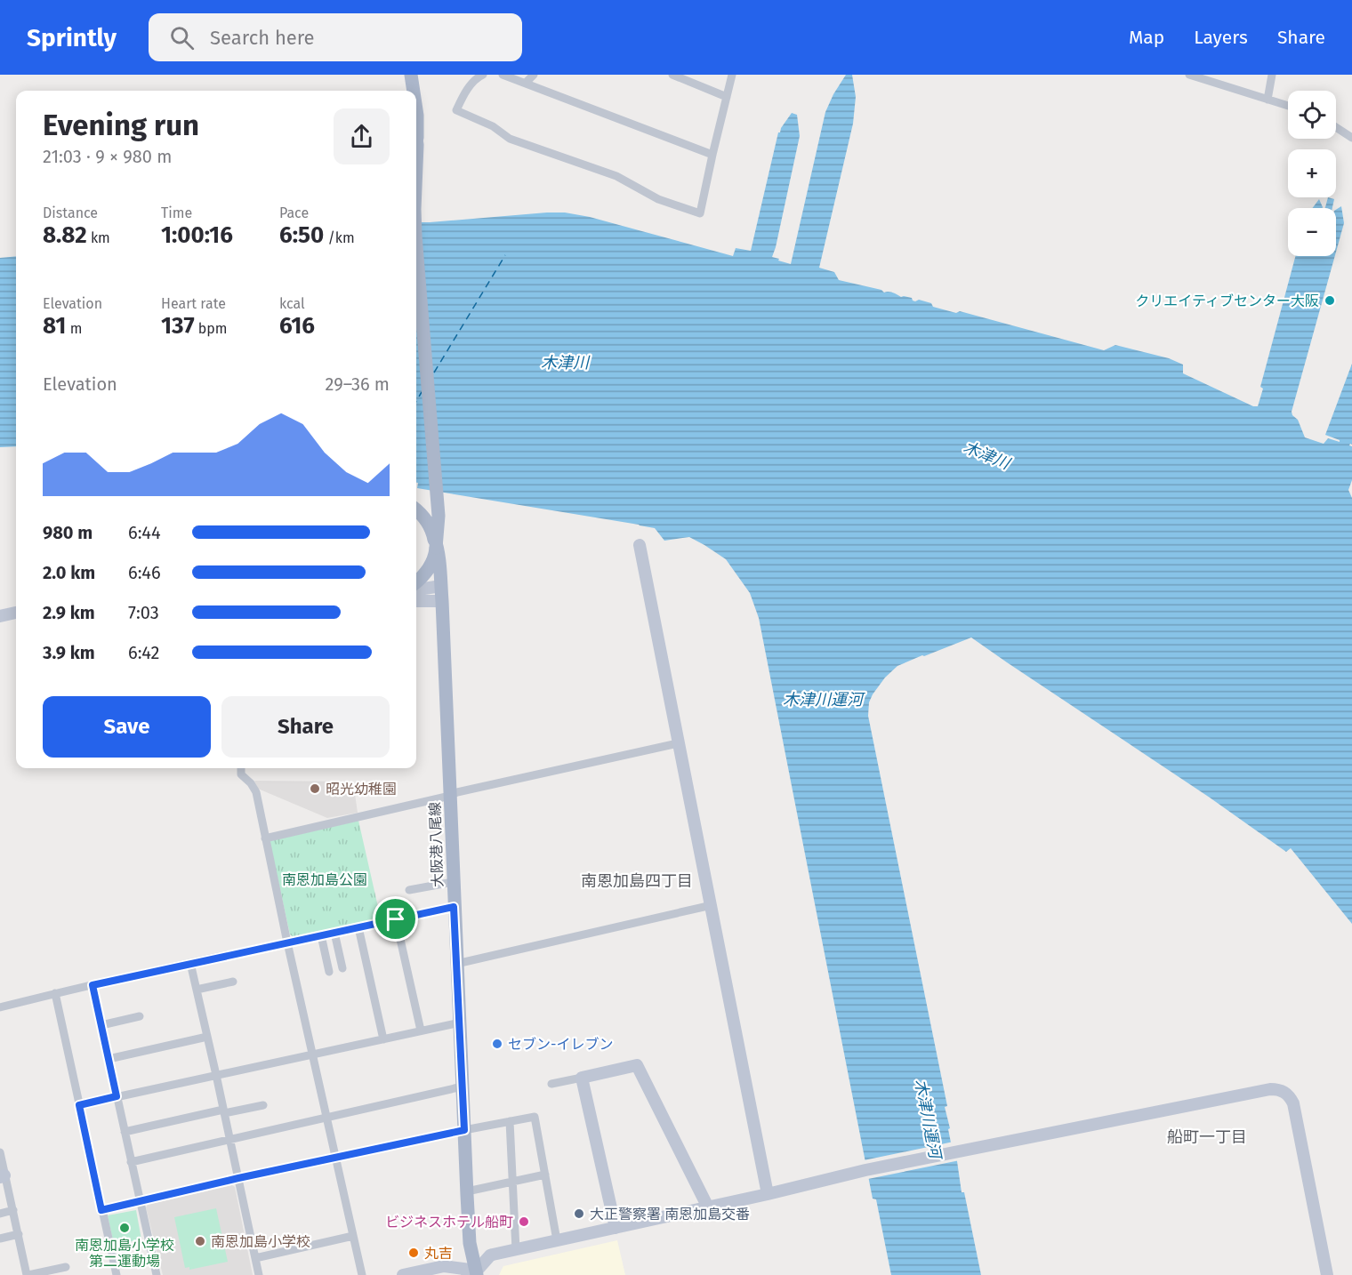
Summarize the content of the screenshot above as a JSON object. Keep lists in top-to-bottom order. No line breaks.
{"streets":{"main road":["大阪港八尾線"]},"districts":["南恩加島四丁目","船町一丁目"],"water":["木津川","木津川運河"],"parks":["南恩加島公園"],"places":["クリエイティブセンター大阪","昭光幼稚園","セブン-イレブン","大正警察署 南恩加島交番","ビジネスホテル船町","南恩加島小学校 第二運動場","南恩加島小学校","丸吉"],"page":{"header":"Sprintly","search":"Search here","nav":["Map","Layers","Share"],"map_buttons":["+","−"],"heading":["Evening run","21:03 · 9 × 980 m"],"stats":[["Distance","8.82 km"],["Time","1:00:16"],["Pace","6:50 /km"],["Elevation","81 m"],["Heart rate","137 bpm"],["kcal","616"]],"chart":["Elevation","29–36 m"],"list":[{"name":"980 m","note":"6:44"},{"name":"2.0 km","note":"6:46"},{"name":"2.9 km","note":"7:03"},{"name":"3.9 km","note":"6:42"}],"buttons":["Save","Share"]}}
